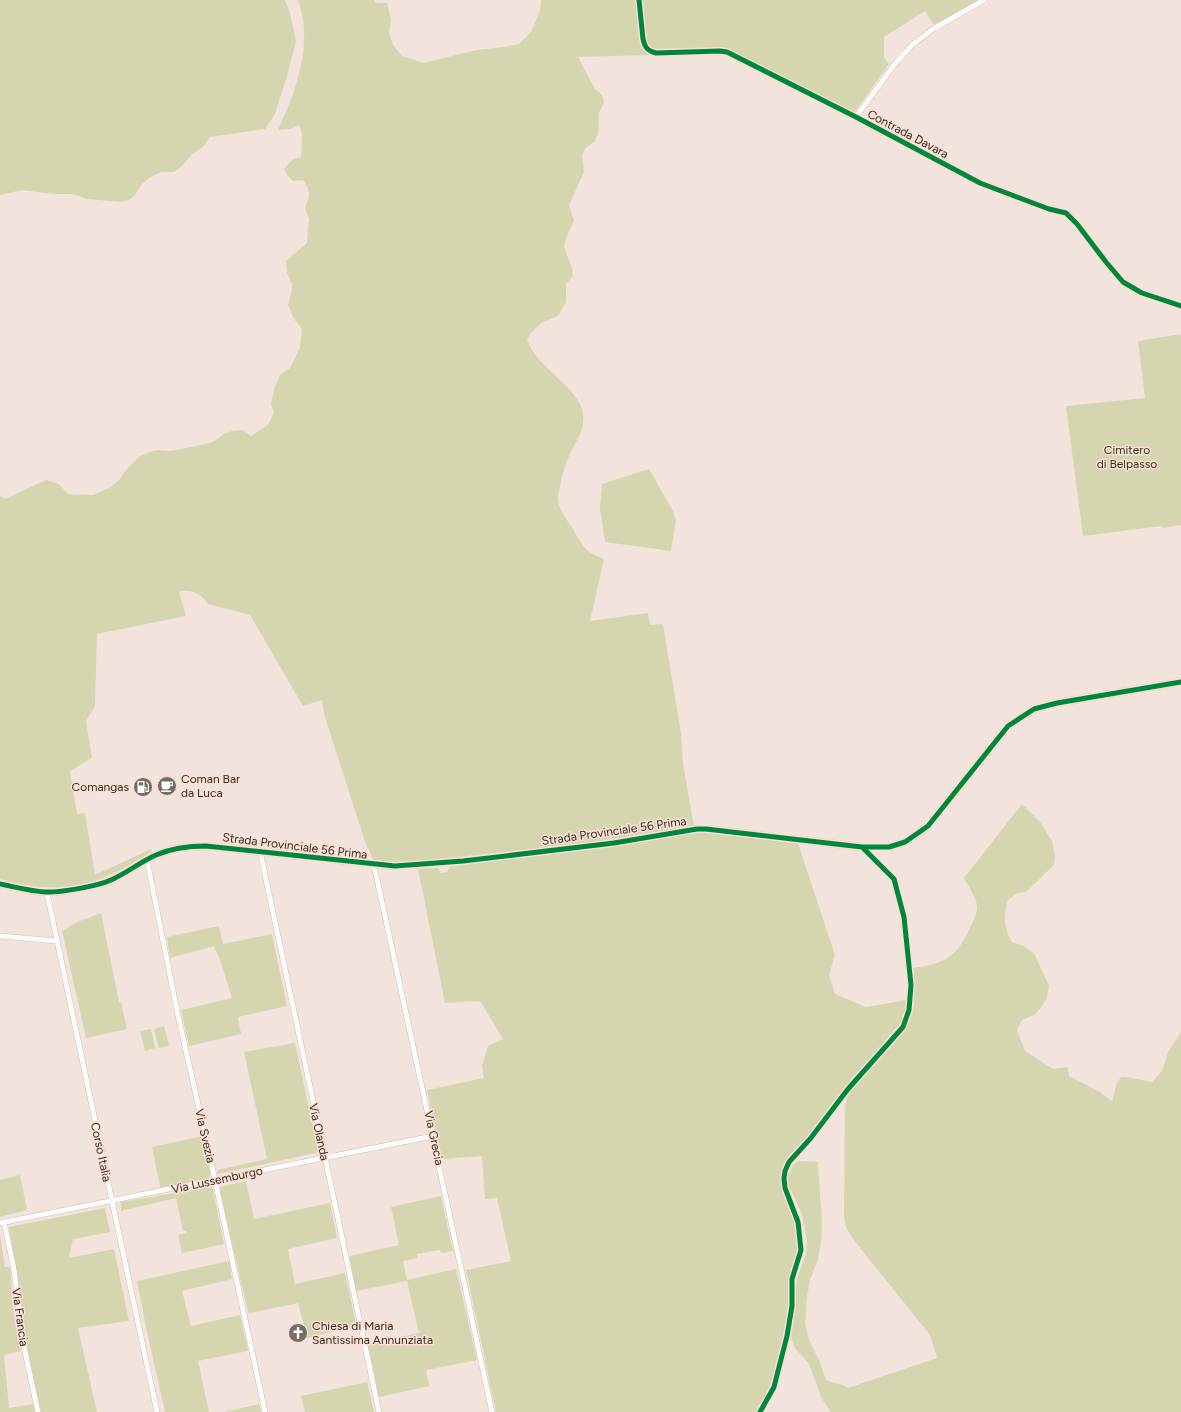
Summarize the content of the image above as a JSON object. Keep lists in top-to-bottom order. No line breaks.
{"streets":{"street":["Contrada Davara","Strada Provinciale 56 Prima","Via Olanda","Via Svezia","Via Grecia","Corso Italia","Via Lussemburgo","Via Francia"]},"crossings":[["Strada Provinciale 56 Prima","Via Olanda"],["Strada Provinciale 56 Prima","Via Svezia"],["Strada Provinciale 56 Prima","Via Grecia"],["Strada Provinciale 56 Prima","Corso Italia"],["Via Olanda","Via Lussemburgo"],["Via Svezia","Via Lussemburgo"],["Via Grecia","Via Lussemburgo"],["Corso Italia","Via Lussemburgo"],["Via Lussemburgo","Via Francia"]],"parks":["Cimitero di Belpasso"],"places":{"cafe":["Coman Bar da Luca"],"fuel station":["Comangas"],"church":["Chiesa di Maria Santissima Annunziata"]}}
